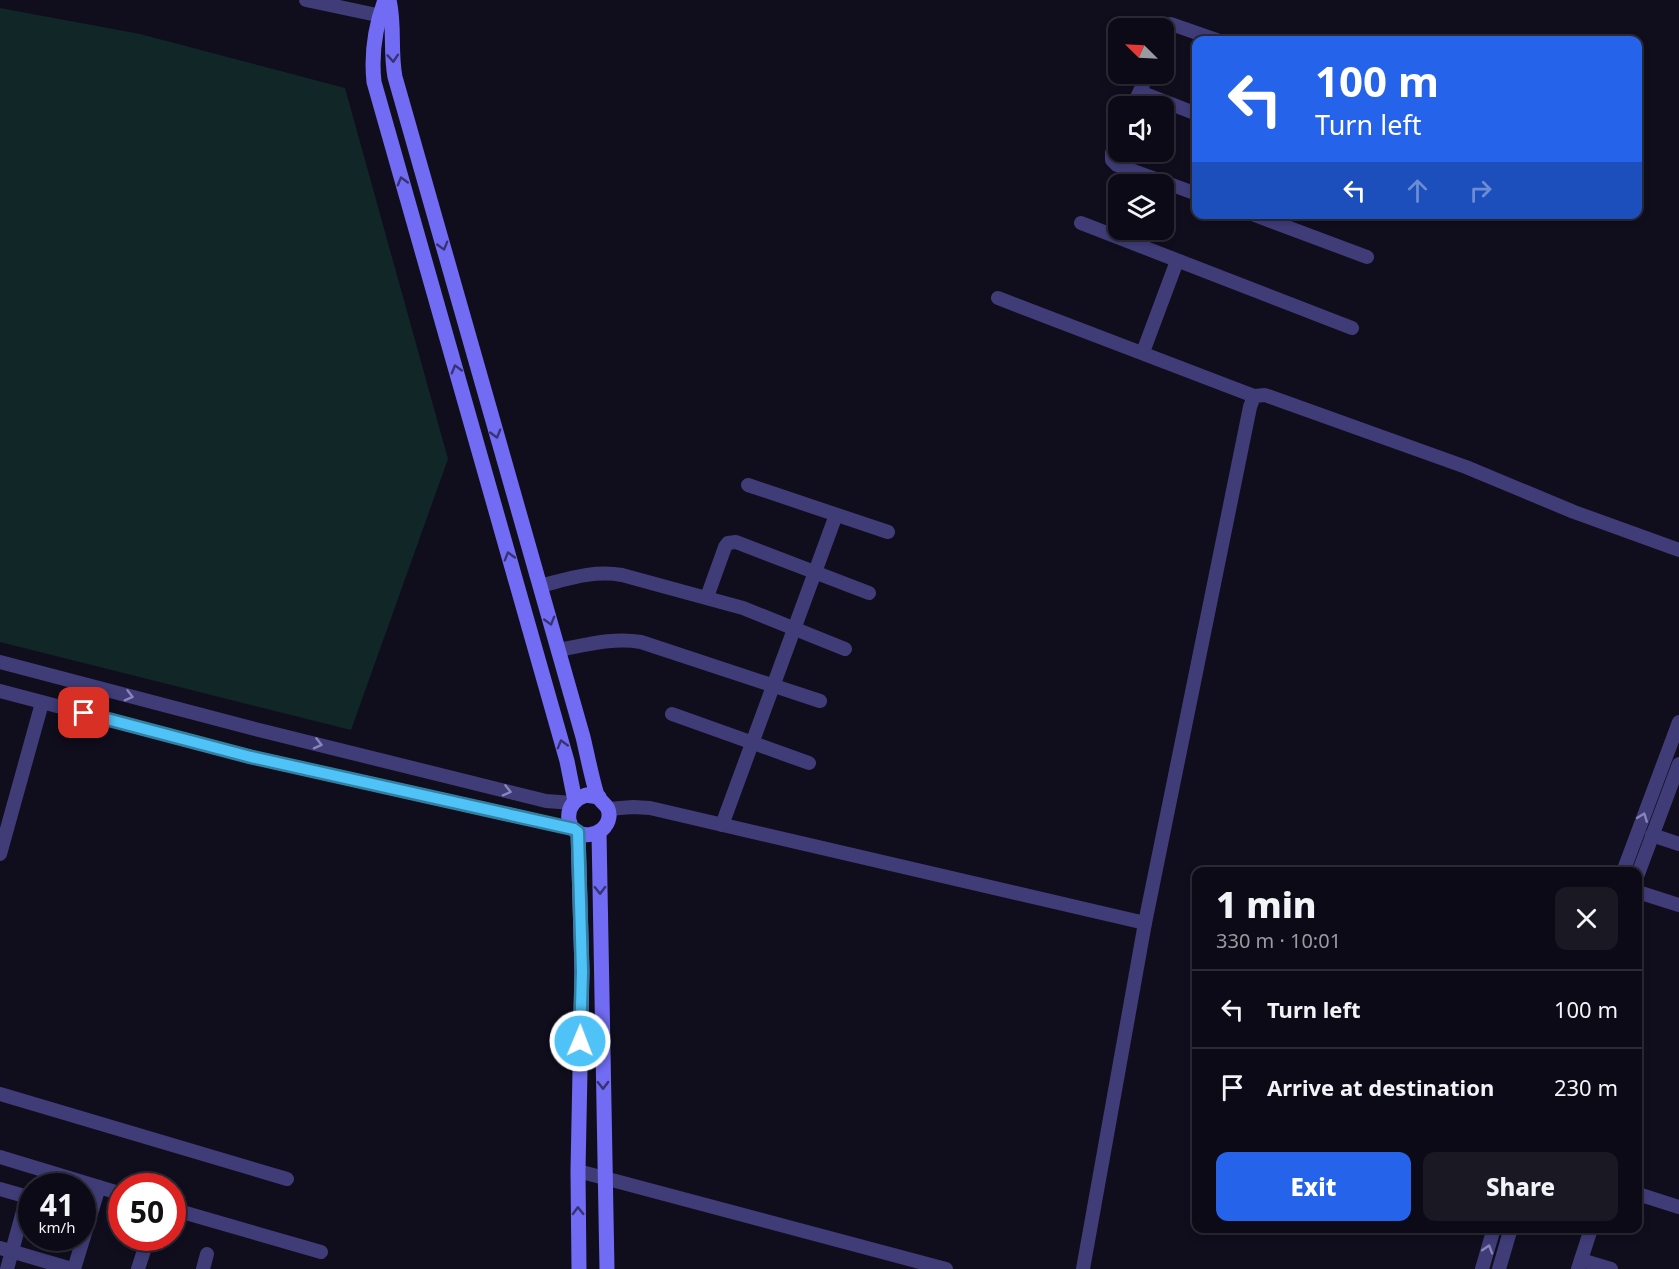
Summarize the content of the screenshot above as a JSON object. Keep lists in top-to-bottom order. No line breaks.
{"north":"top left","page":{"turn":["100 m","Turn left"],"heading":["1 min","330 m · 10:01"],"list":[{"name":"Turn left","value":"100 m"},{"name":"Arrive at destination","value":"230 m"}],"buttons":["Exit","Share"],"speed":"41 km/h","limit":"50"}}
